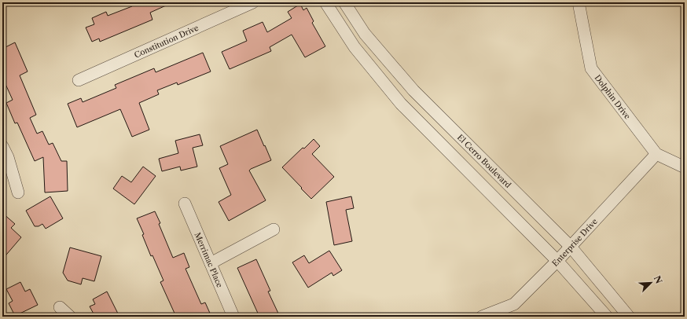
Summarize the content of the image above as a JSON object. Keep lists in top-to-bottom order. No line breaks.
{"streets":{"street":["Constitution Drive","Dolphin Drive","El Cerro Boulevard","Enterprise Drive","Merrimac Place"]},"crossings":[["Dolphin Drive","Enterprise Drive"],["El Cerro Boulevard","Enterprise Drive"]],"north":"top right"}
